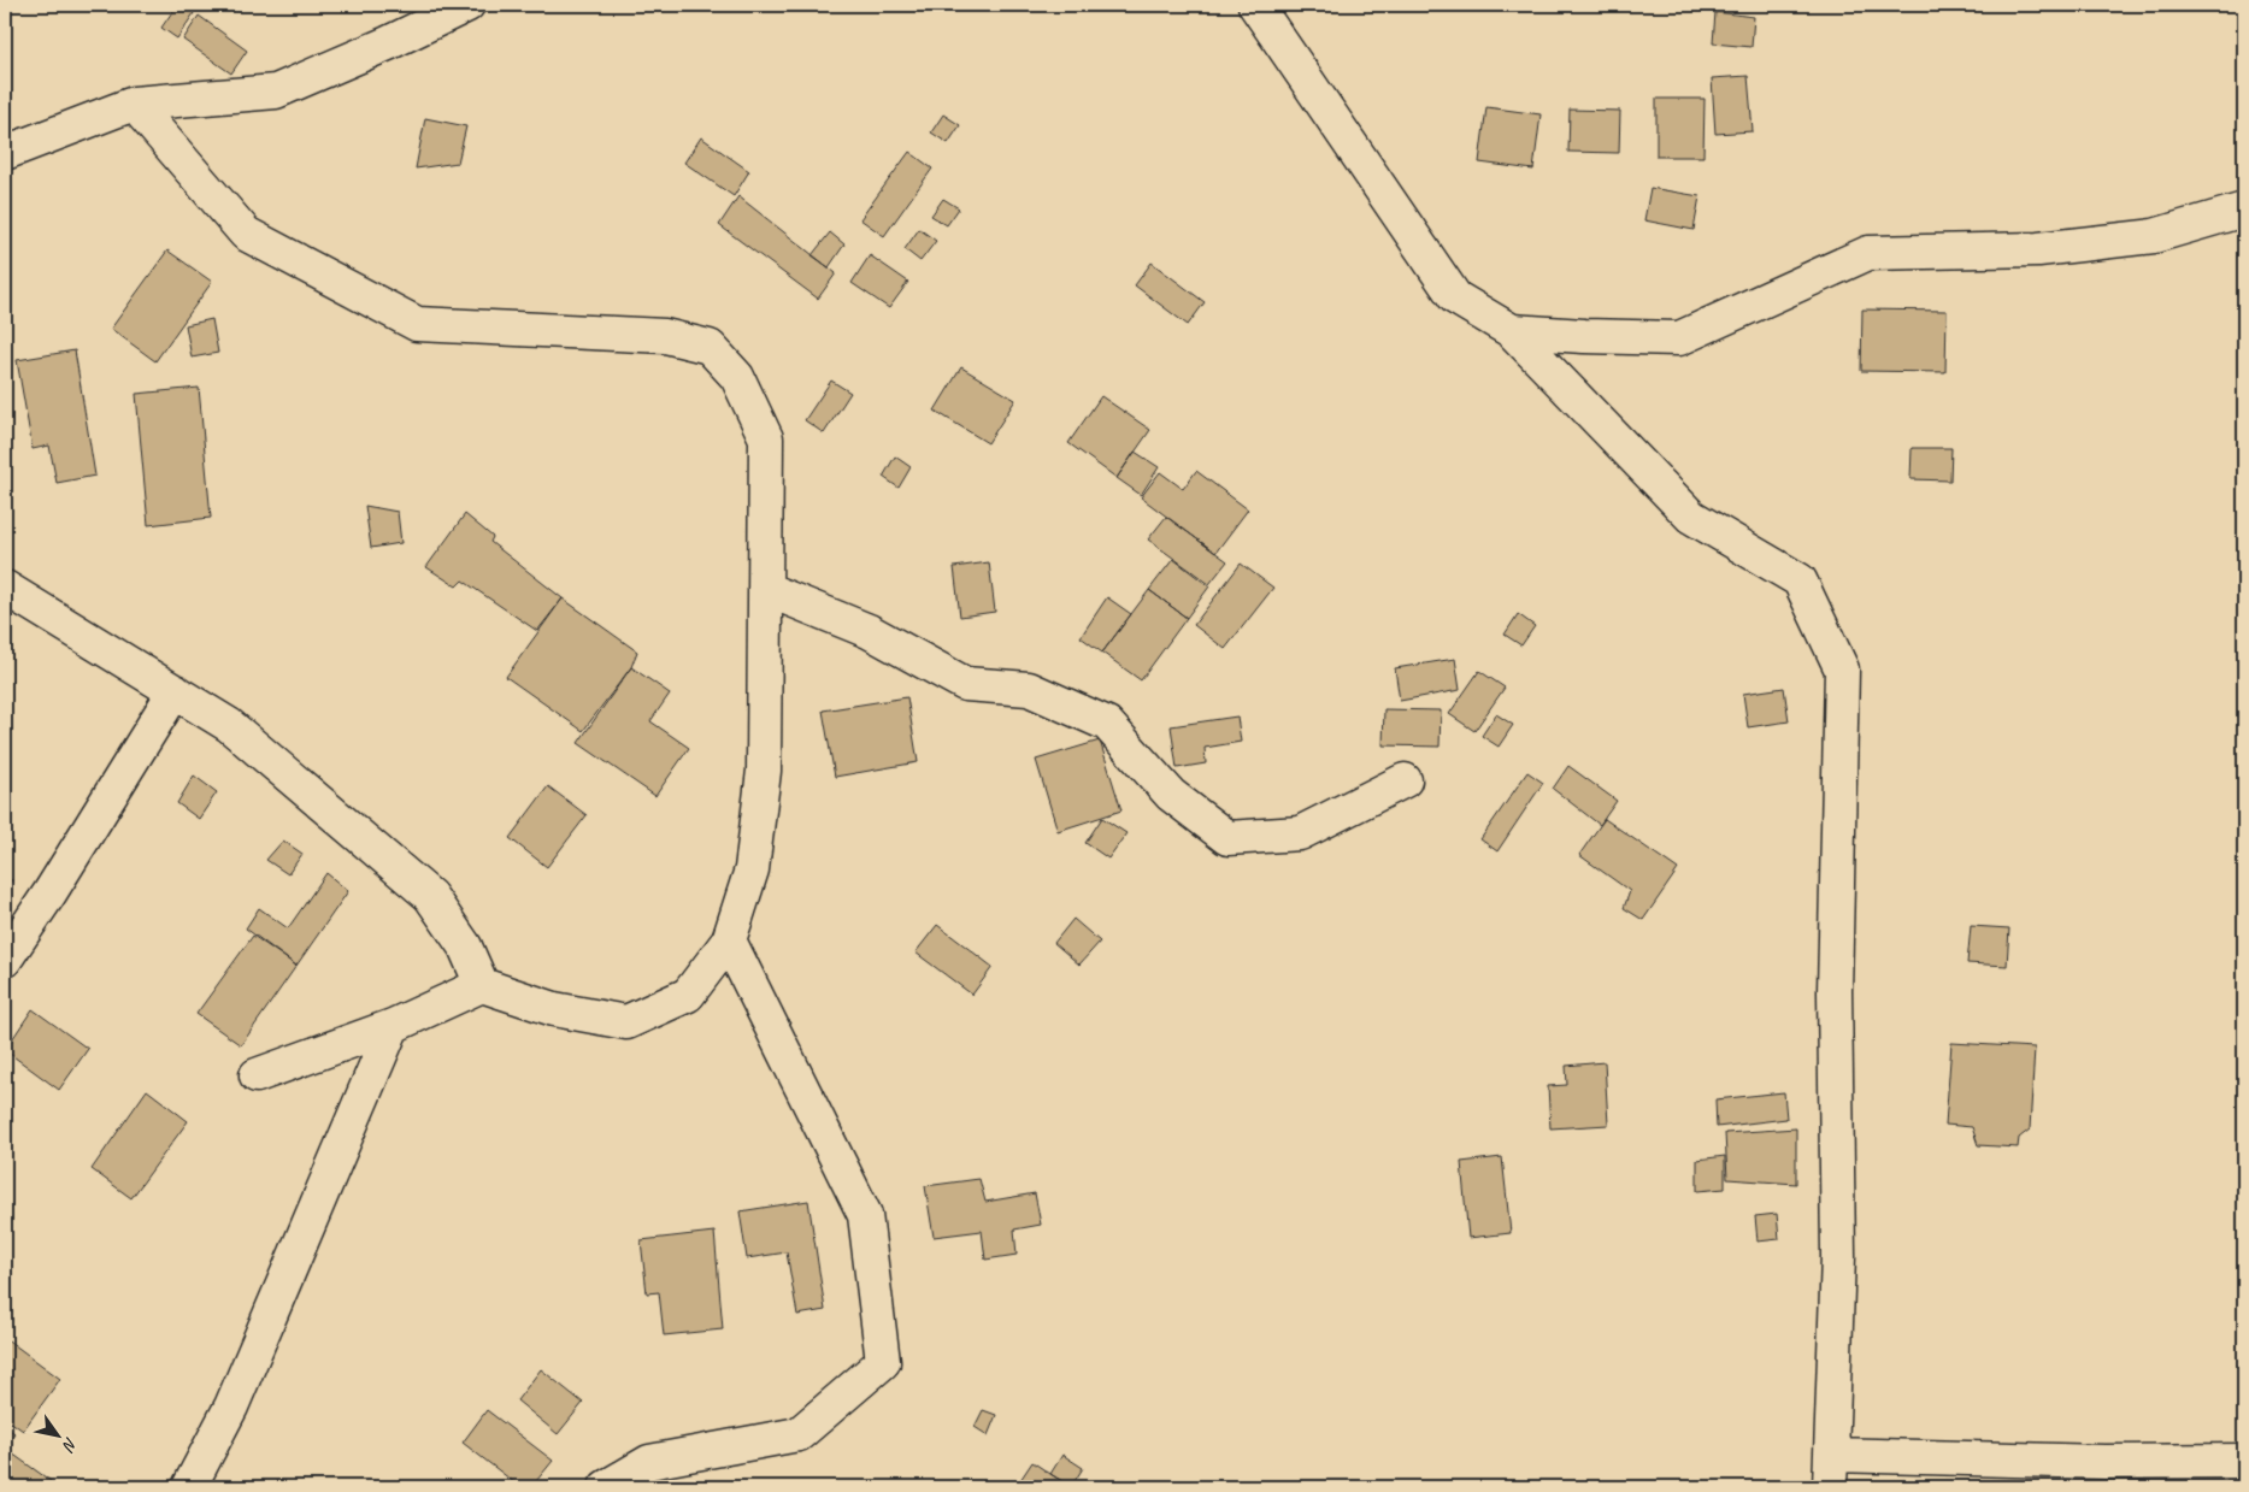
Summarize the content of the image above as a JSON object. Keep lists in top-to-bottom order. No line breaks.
{"north":"bottom right"}
